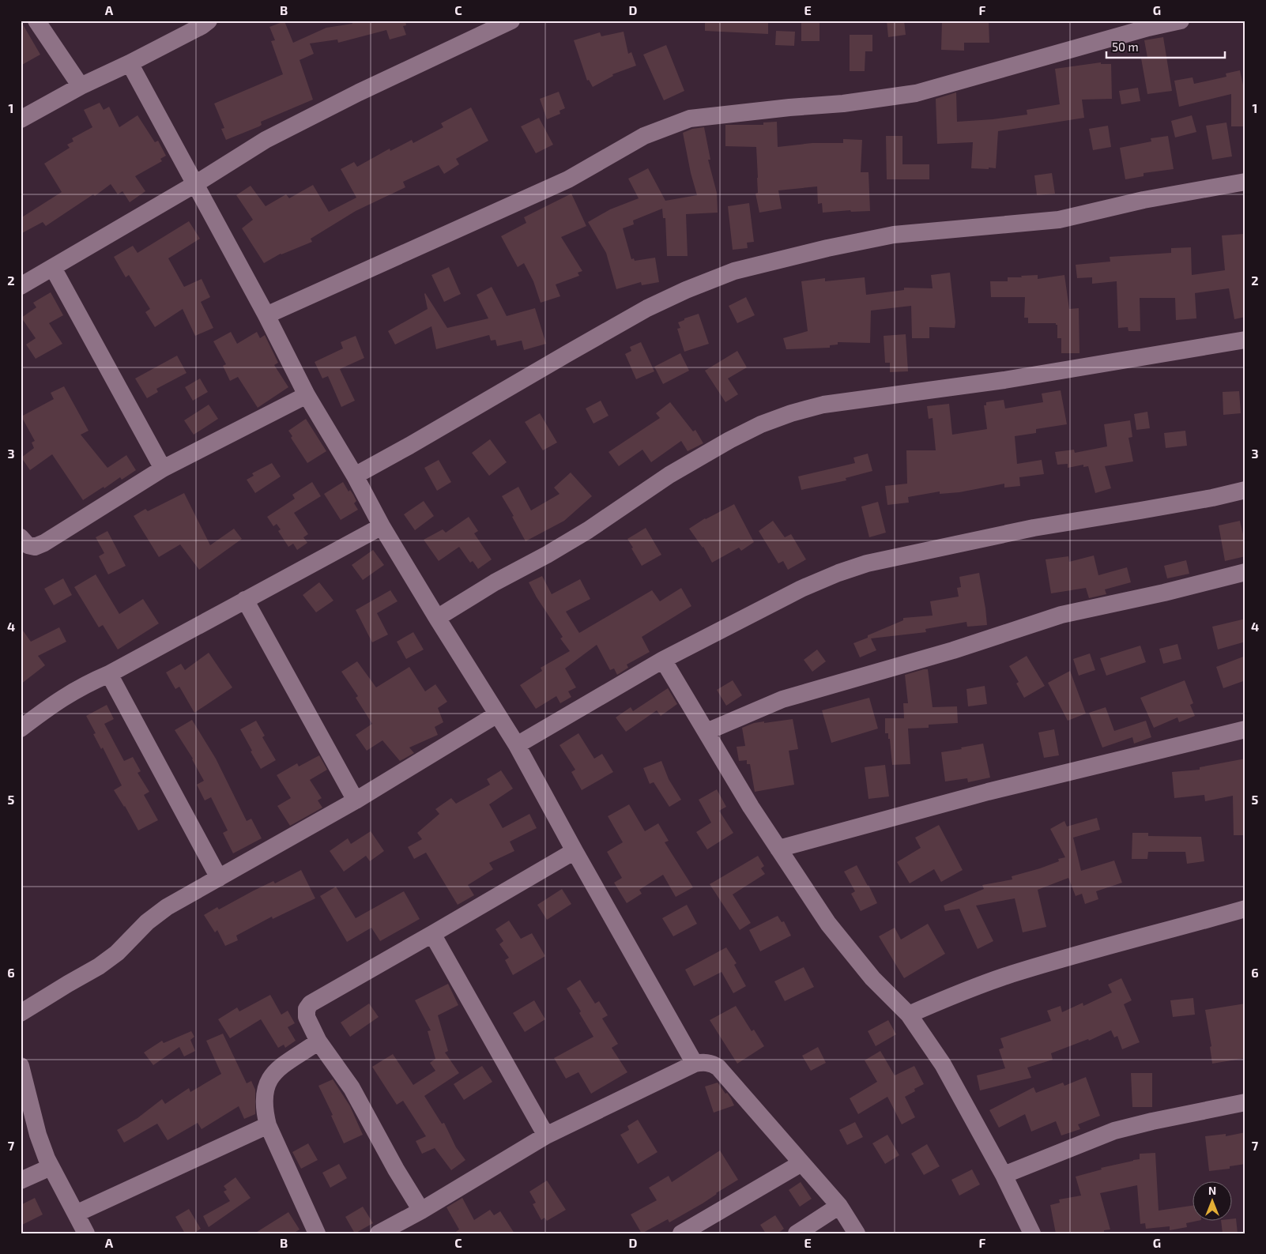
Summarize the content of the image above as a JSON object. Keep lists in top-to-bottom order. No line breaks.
{"scale_bar":"50 m","north":"top","grid":{"columns":["A","B","C","D","E","F","G"],"rows":["1","2","3","4","5","6","7"]}}
